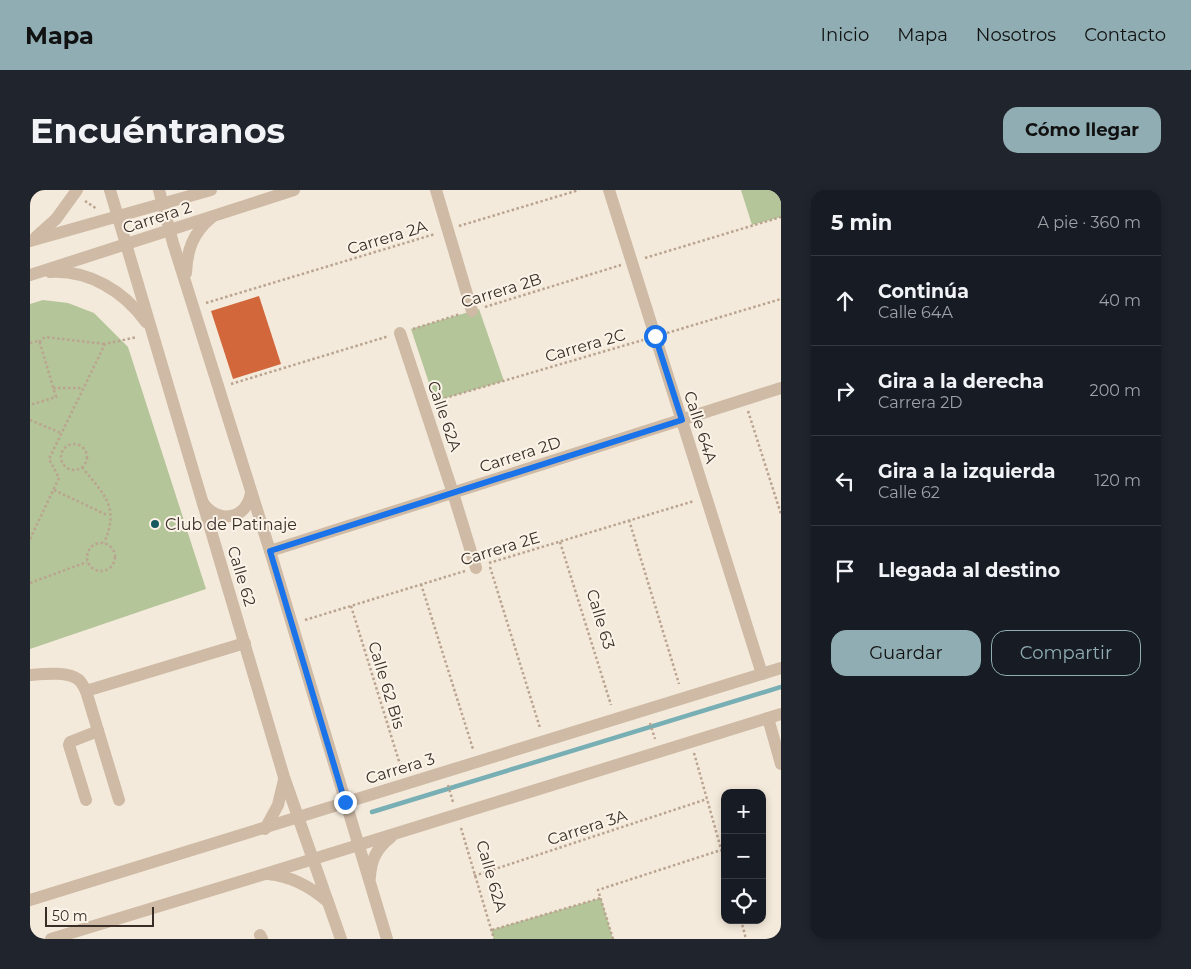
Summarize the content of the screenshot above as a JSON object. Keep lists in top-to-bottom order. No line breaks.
{"streets":{"street":["Carrera 2","Calle 62A","Calle 64A","Carrera 2D","Calle 62","Carrera 3"],"path":["Carrera 2A","Carrera 2B","Carrera 2C","Carrera 2E","Calle 63","Calle 62 Bis","Carrera 3A"]},"crossings":[["Carrera 2","Calle 62"],["Carrera 2B","Calle 62A"],["Carrera 2B","Calle 64A"],["Carrera 2C","Calle 62A"],["Carrera 2C","Calle 64A"],["Calle 62A","Carrera 2D"],["Calle 62A","Carrera 2E"],["Calle 62A","Carrera 3A"],["Calle 64A","Carrera 2D"],["Calle 64A","Carrera 2E"],["Calle 64A","Carrera 3"],["Carrera 2D","Calle 62"],["Carrera 2E","Calle 63"],["Carrera 2E","Calle 62 Bis"],["Calle 62","Carrera 3"]],"places":["Club de Patinaje"],"scale_bar":"50 m","page":{"header":"Mapa","nav":["Inicio","Mapa","Nosotros","Contacto"],"buttons":["Cómo llegar",["Guardar","Compartir"]],"title":"Encuéntranos","heading":["5 min","A pie · 360 m"],"list":[["Continúa","Calle 64A","40 m"],["Gira a la derecha","Carrera 2D","200 m"],["Gira a la izquierda","Calle 62","120 m"],"Llegada al destino"],"map_buttons":["+","−"],"scale":"50 m"}}
